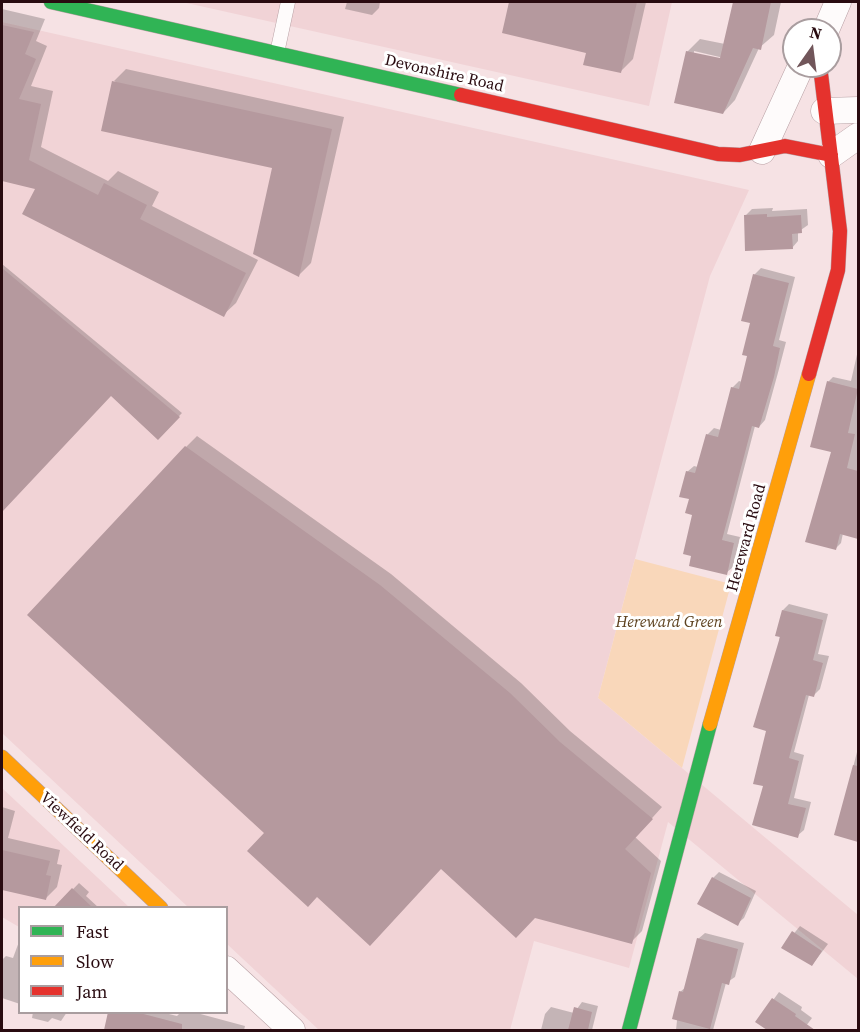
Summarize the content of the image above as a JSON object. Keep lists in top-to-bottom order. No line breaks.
{"streets":{"street":["Devonshire Road","Hereward Road","Viewfield Road"]},"crossings":[["Devonshire Road","Hereward Road"]],"parks":["Hereward Green"],"legend":["Fast","Slow","Jam"],"north":"top"}
